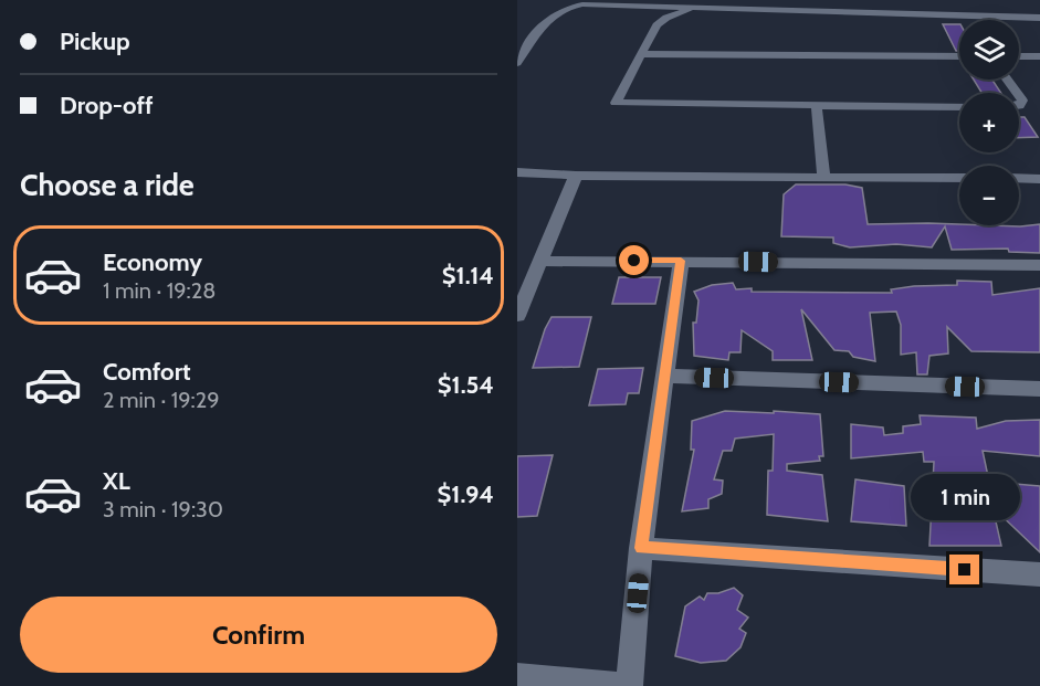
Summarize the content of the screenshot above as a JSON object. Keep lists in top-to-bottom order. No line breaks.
{"page":{"banner":["Pickup","Drop-off"],"map_buttons":["+","−"],"heading":"Choose a ride","list":[{"name":"Economy","note":"1 min · 19:28","value":"$1.14"},{"name":"Comfort","note":"2 min · 19:29","value":"$1.54"},{"name":"XL","note":"3 min · 19:30","value":"$1.94"}],"bubble":"1 min","buttons":"Confirm"}}
